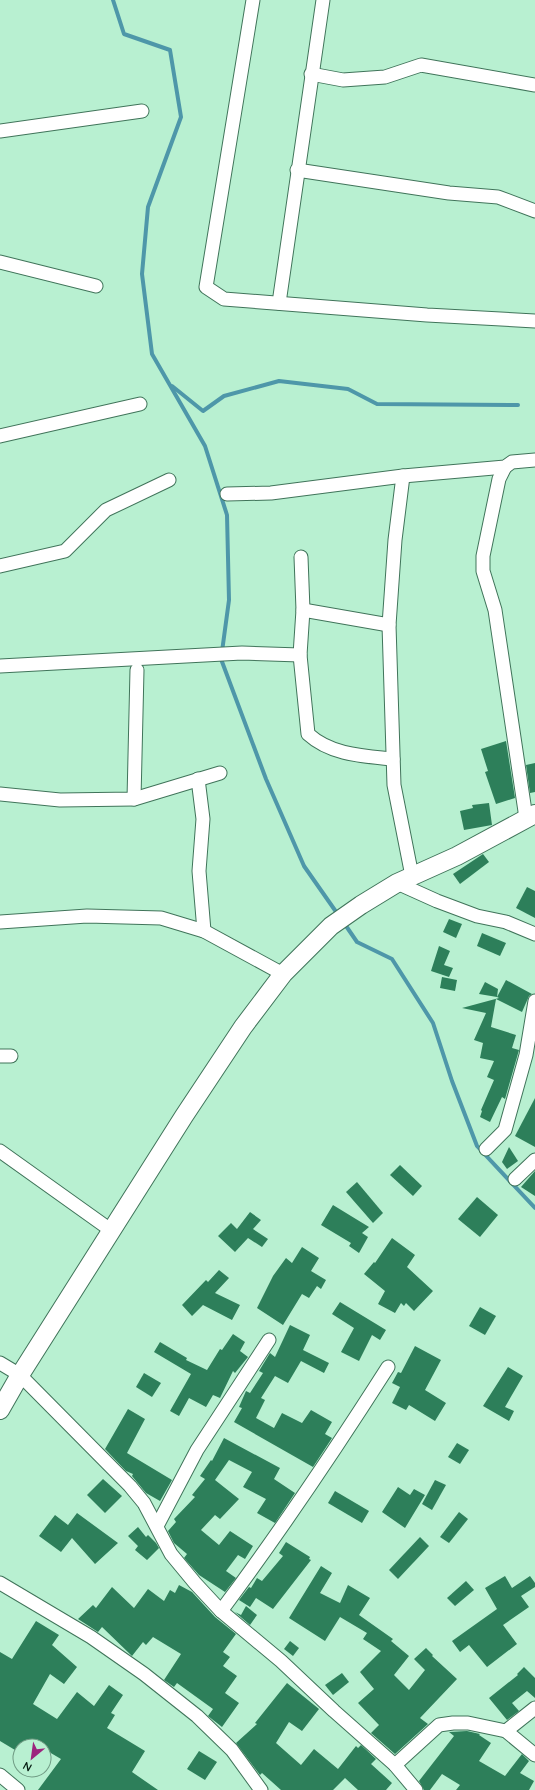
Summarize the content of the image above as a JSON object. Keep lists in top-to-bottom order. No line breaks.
{"north":"bottom left"}
